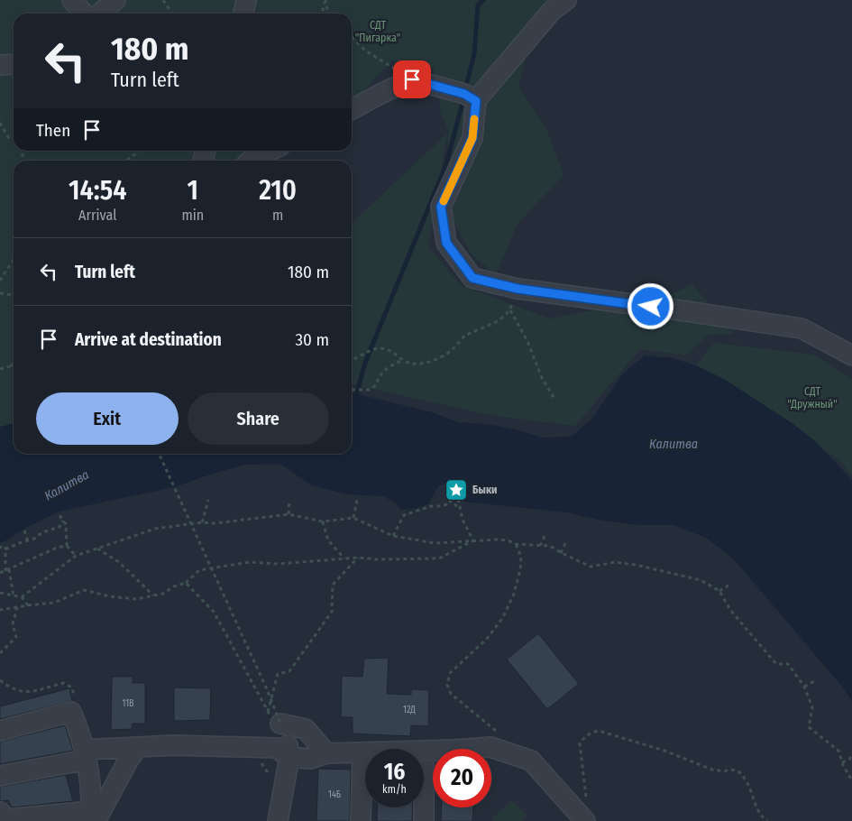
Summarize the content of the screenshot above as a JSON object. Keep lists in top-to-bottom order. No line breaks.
{"water":["Калитва"],"parks":["СДТ \"Пигарка\"","СДТ \"Дружный\""],"places":{"place":["Быки"]},"house_numbers":["11В","12Д","14Б"],"page":{"turn":["180 m","Turn left"],"then":"Then","eta":["14:54","Arrival","1","min","210","m"],"list":[{"name":"Turn left","value":"180 m"},{"name":"Arrive at destination","value":"30 m"}],"buttons":["Exit","Share"],"speed":"16 km/h","limit":"20"}}
